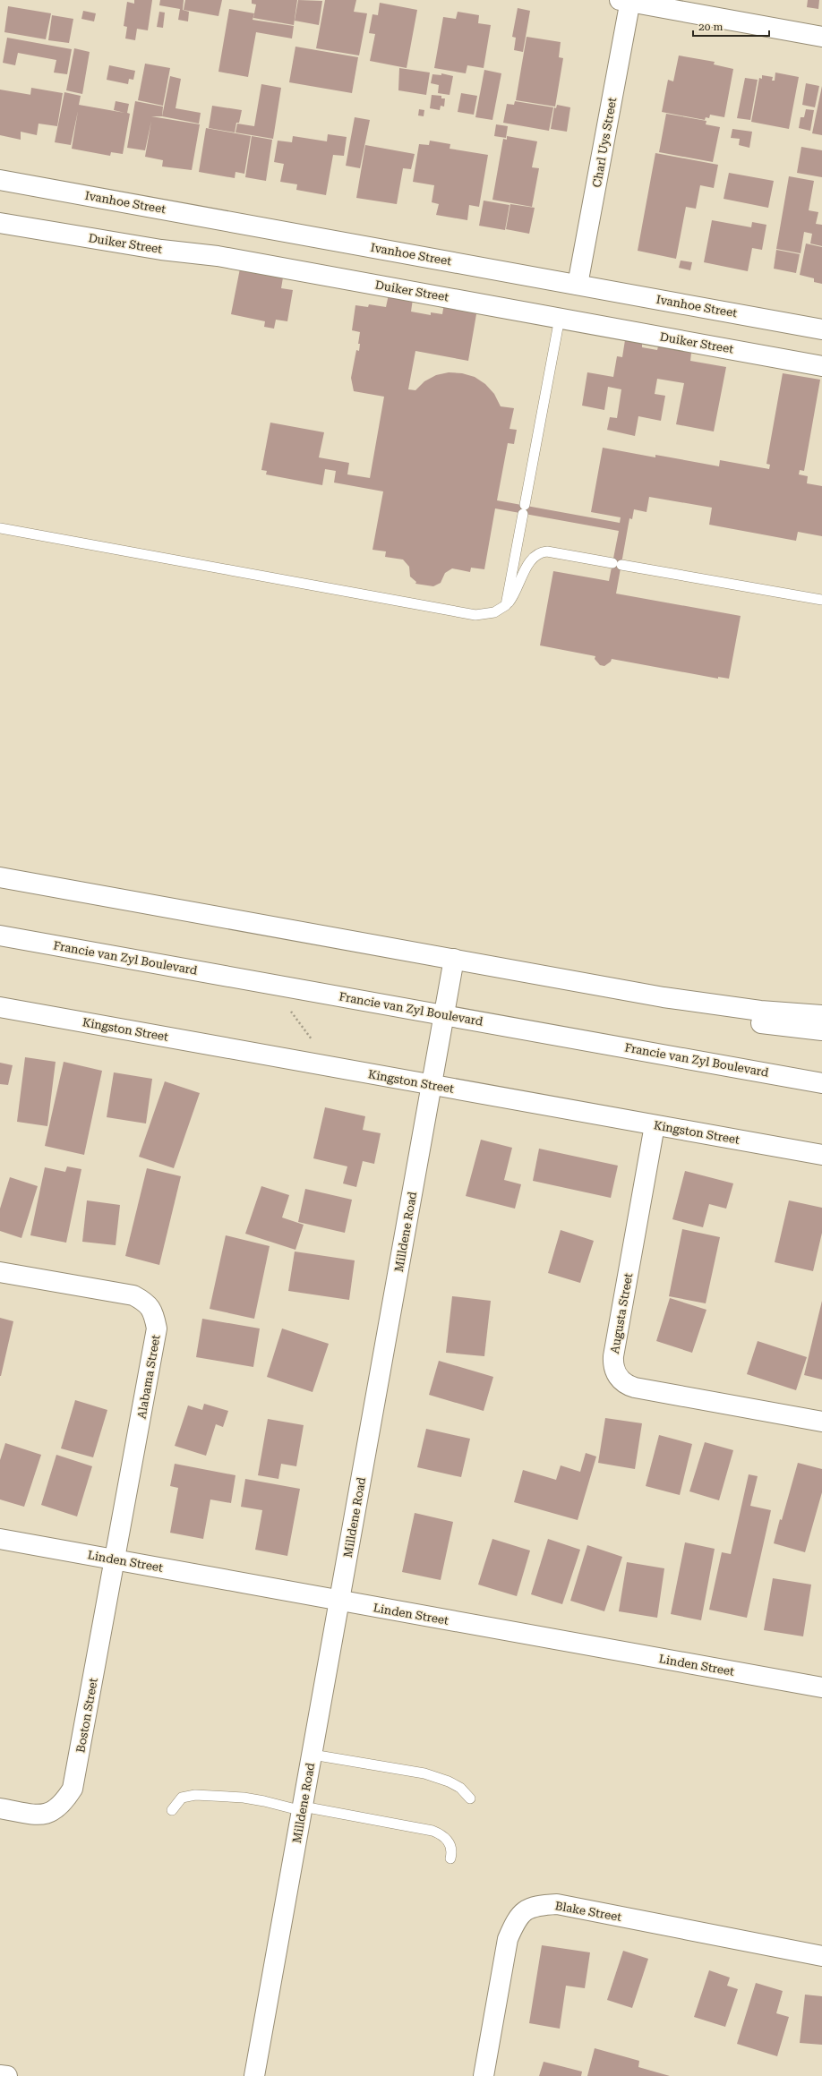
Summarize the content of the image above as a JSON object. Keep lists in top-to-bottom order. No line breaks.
{"streets":{"street":["Charl Uys Street","Ivanhoe Street","Duiker Street","Francie van Zyl Boulevard","Kingston Street","Milldene Road","Augusta Street","Alabama Street","Linden Street","Boston Street","Blake Street"]},"crossings":[["Charl Uys Street","Ivanhoe Street"],["Francie van Zyl Boulevard","Milldene Road"],["Kingston Street","Milldene Road"],["Kingston Street","Augusta Street"],["Milldene Road","Linden Street"],["Alabama Street","Linden Street"],["Alabama Street","Boston Street"],["Linden Street","Boston Street"]],"scale_bar":"20 m"}
